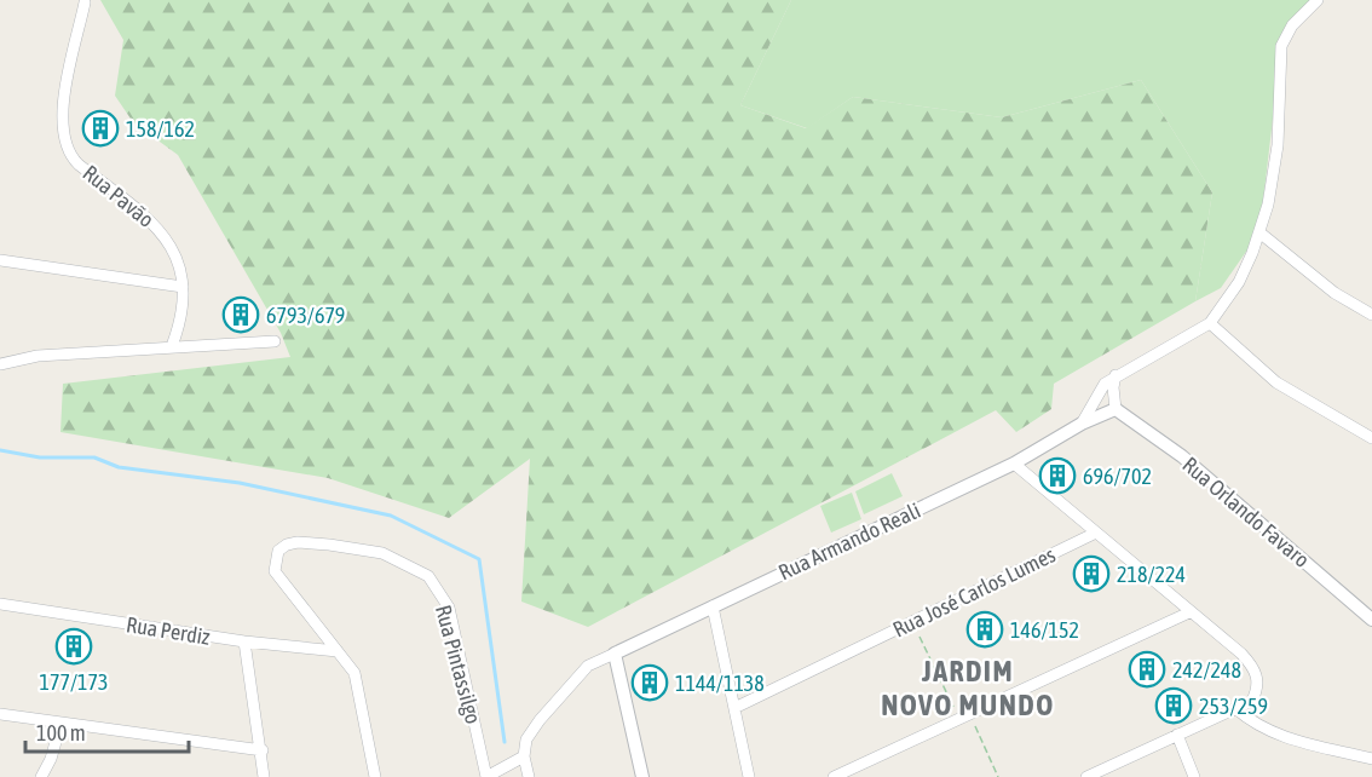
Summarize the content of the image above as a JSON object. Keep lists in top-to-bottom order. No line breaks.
{"streets":{"street":["Rua Pavão","Rua Orlando Favaro","Rua Armando Reali","Rua José Carlos Lumes","Rua Perdiz","Rua Pintassilgo"]},"crossings":[["Rua Orlando Favaro","Rua Armando Reali"],["Rua Perdiz","Rua Pintassilgo"]],"districts":["JARDIM NOVO MUNDO"],"places":{"building":["158/162","6793/679","696/702","218/224","146/152","177/173","242/248","1144/1138","253/259"]},"scale_bar":"100 m"}
